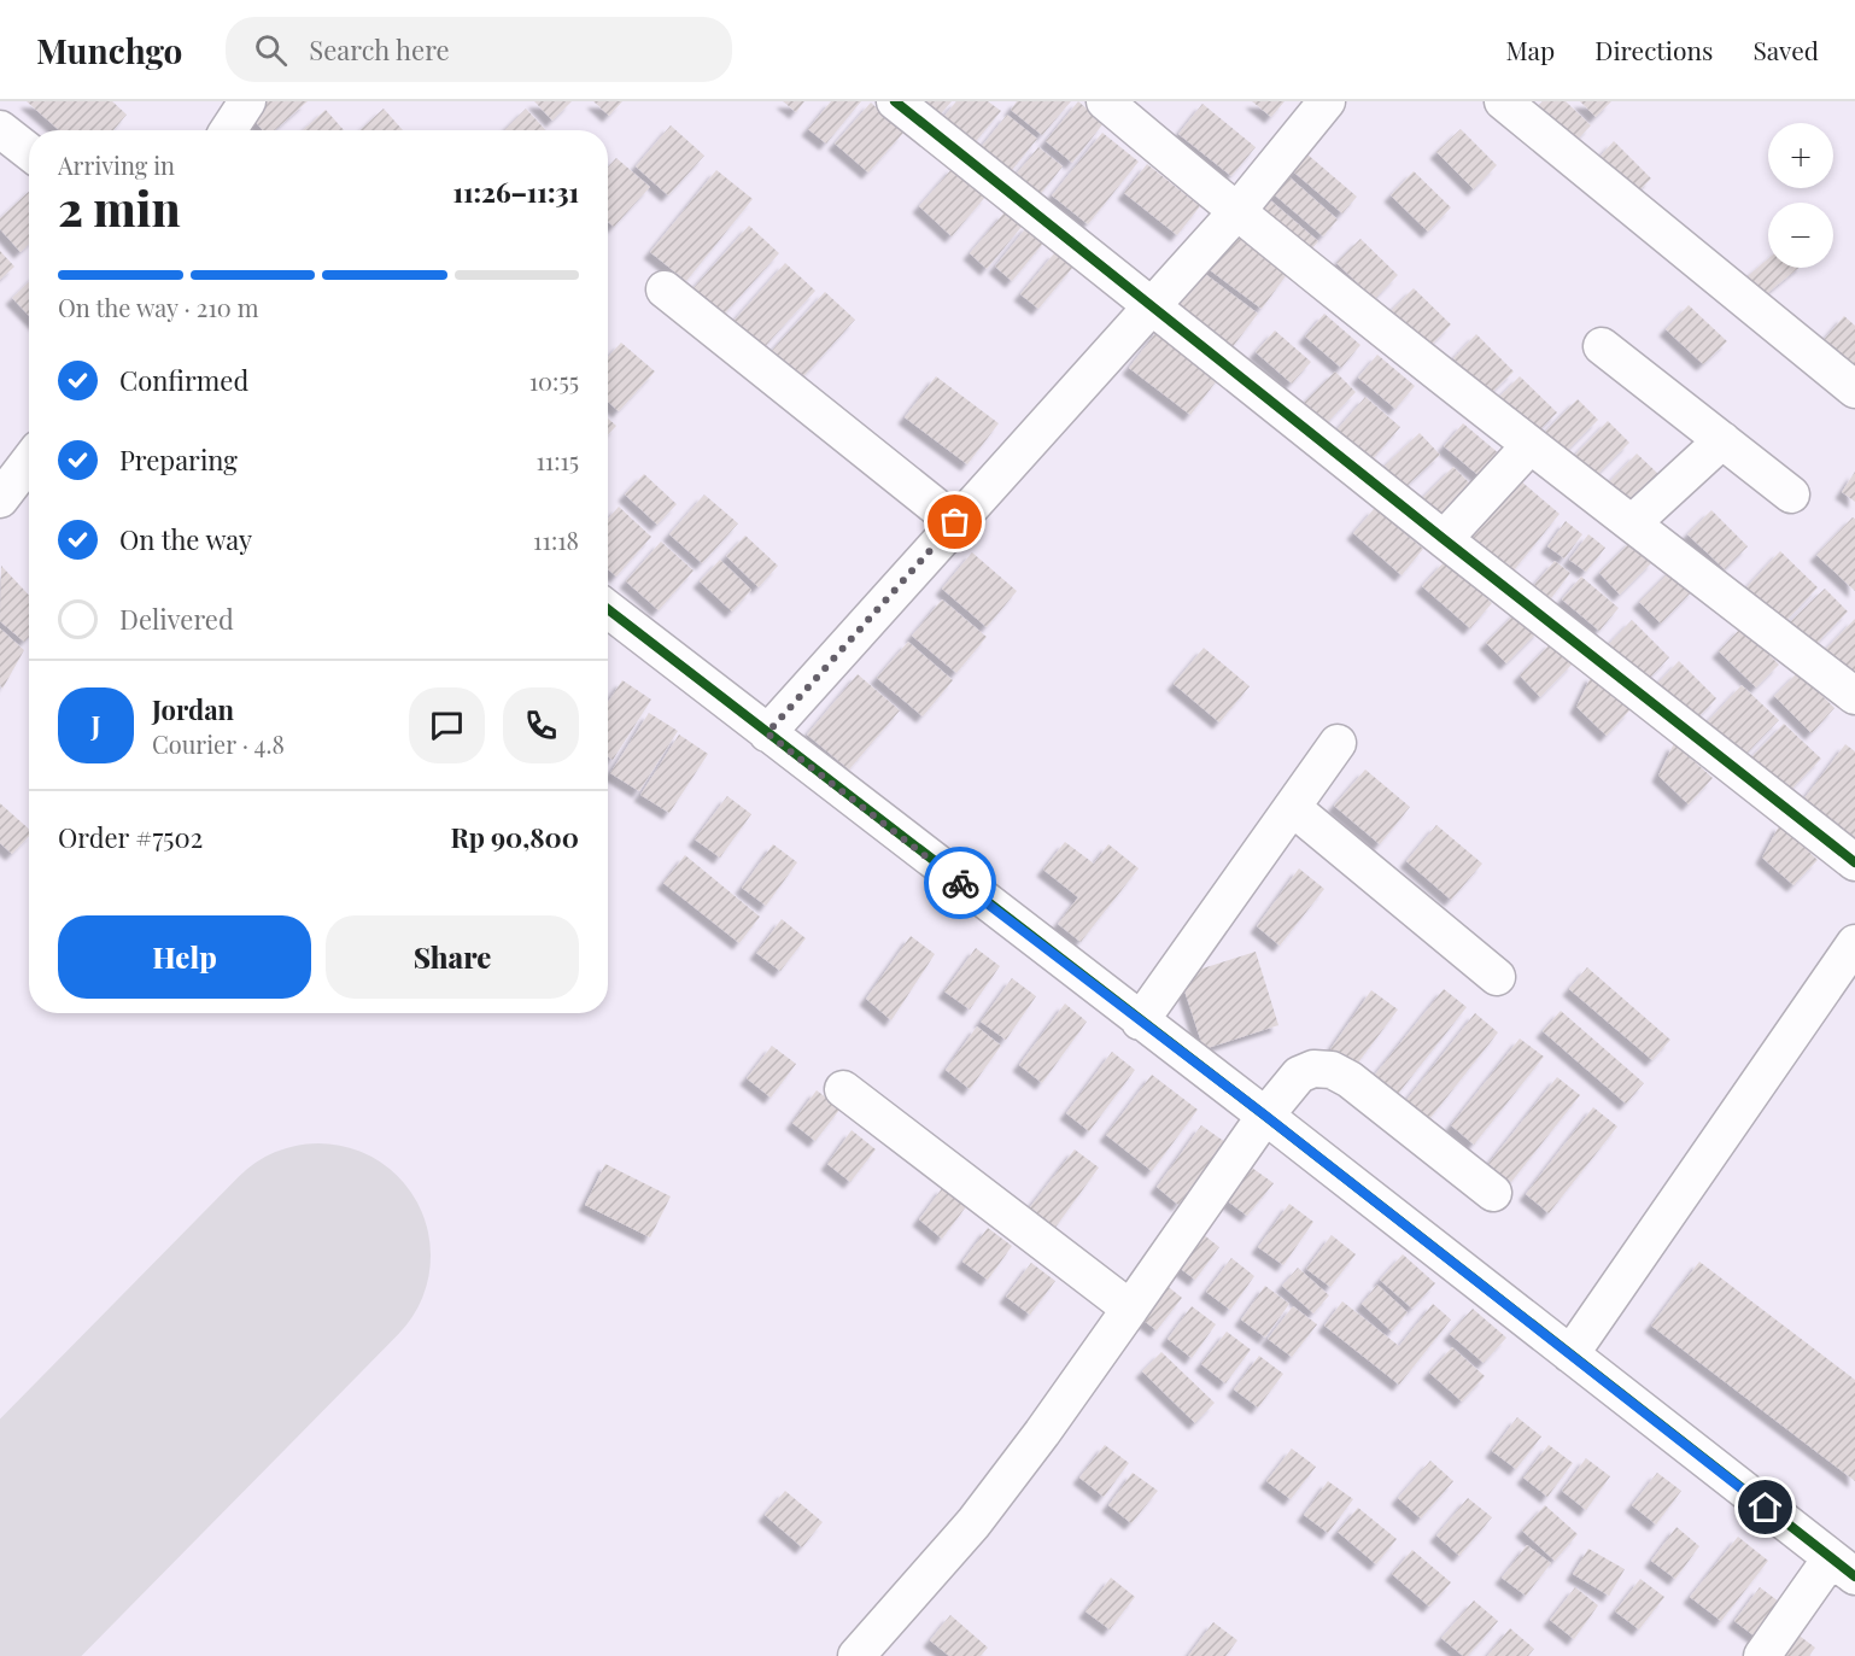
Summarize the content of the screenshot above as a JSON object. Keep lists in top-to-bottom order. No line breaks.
{"page":{"header":"Munchgo","search":"Search here","nav":["Map","Directions","Saved"],"map_buttons":["+","−"],"heading":["2 min","Arriving in","11:26–11:31"],"panel":["Jordan","Courier · 4.8","Order #7502","Rp 90,800"],"bar":"On the way · 210 m","list":[["Confirmed","10:55"],["Preparing","11:15"],["On the way","11:18"],"Delivered"],"round":"J","buttons":["Help","Share"]}}
